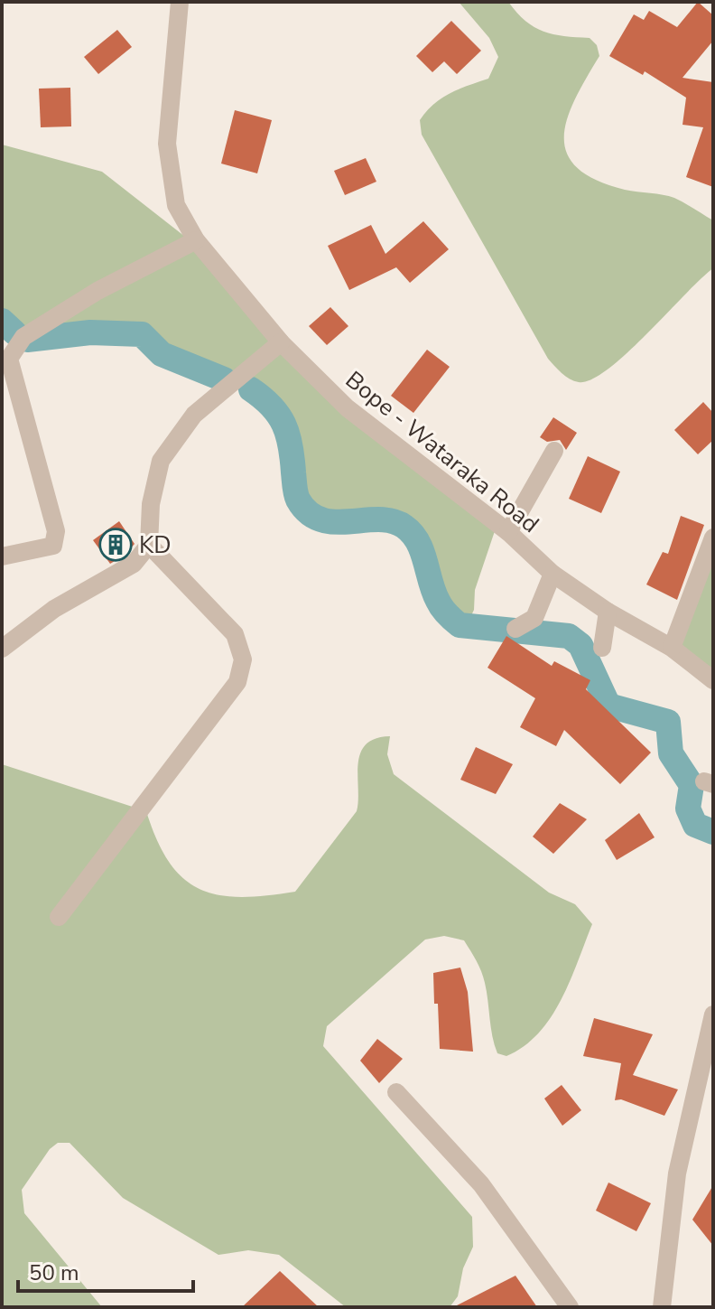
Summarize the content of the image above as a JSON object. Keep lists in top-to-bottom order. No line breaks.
{"streets":{"street":["Bope - Wataraka Road"]},"places":{"building":["KD"]},"scale_bar":"50 m"}
